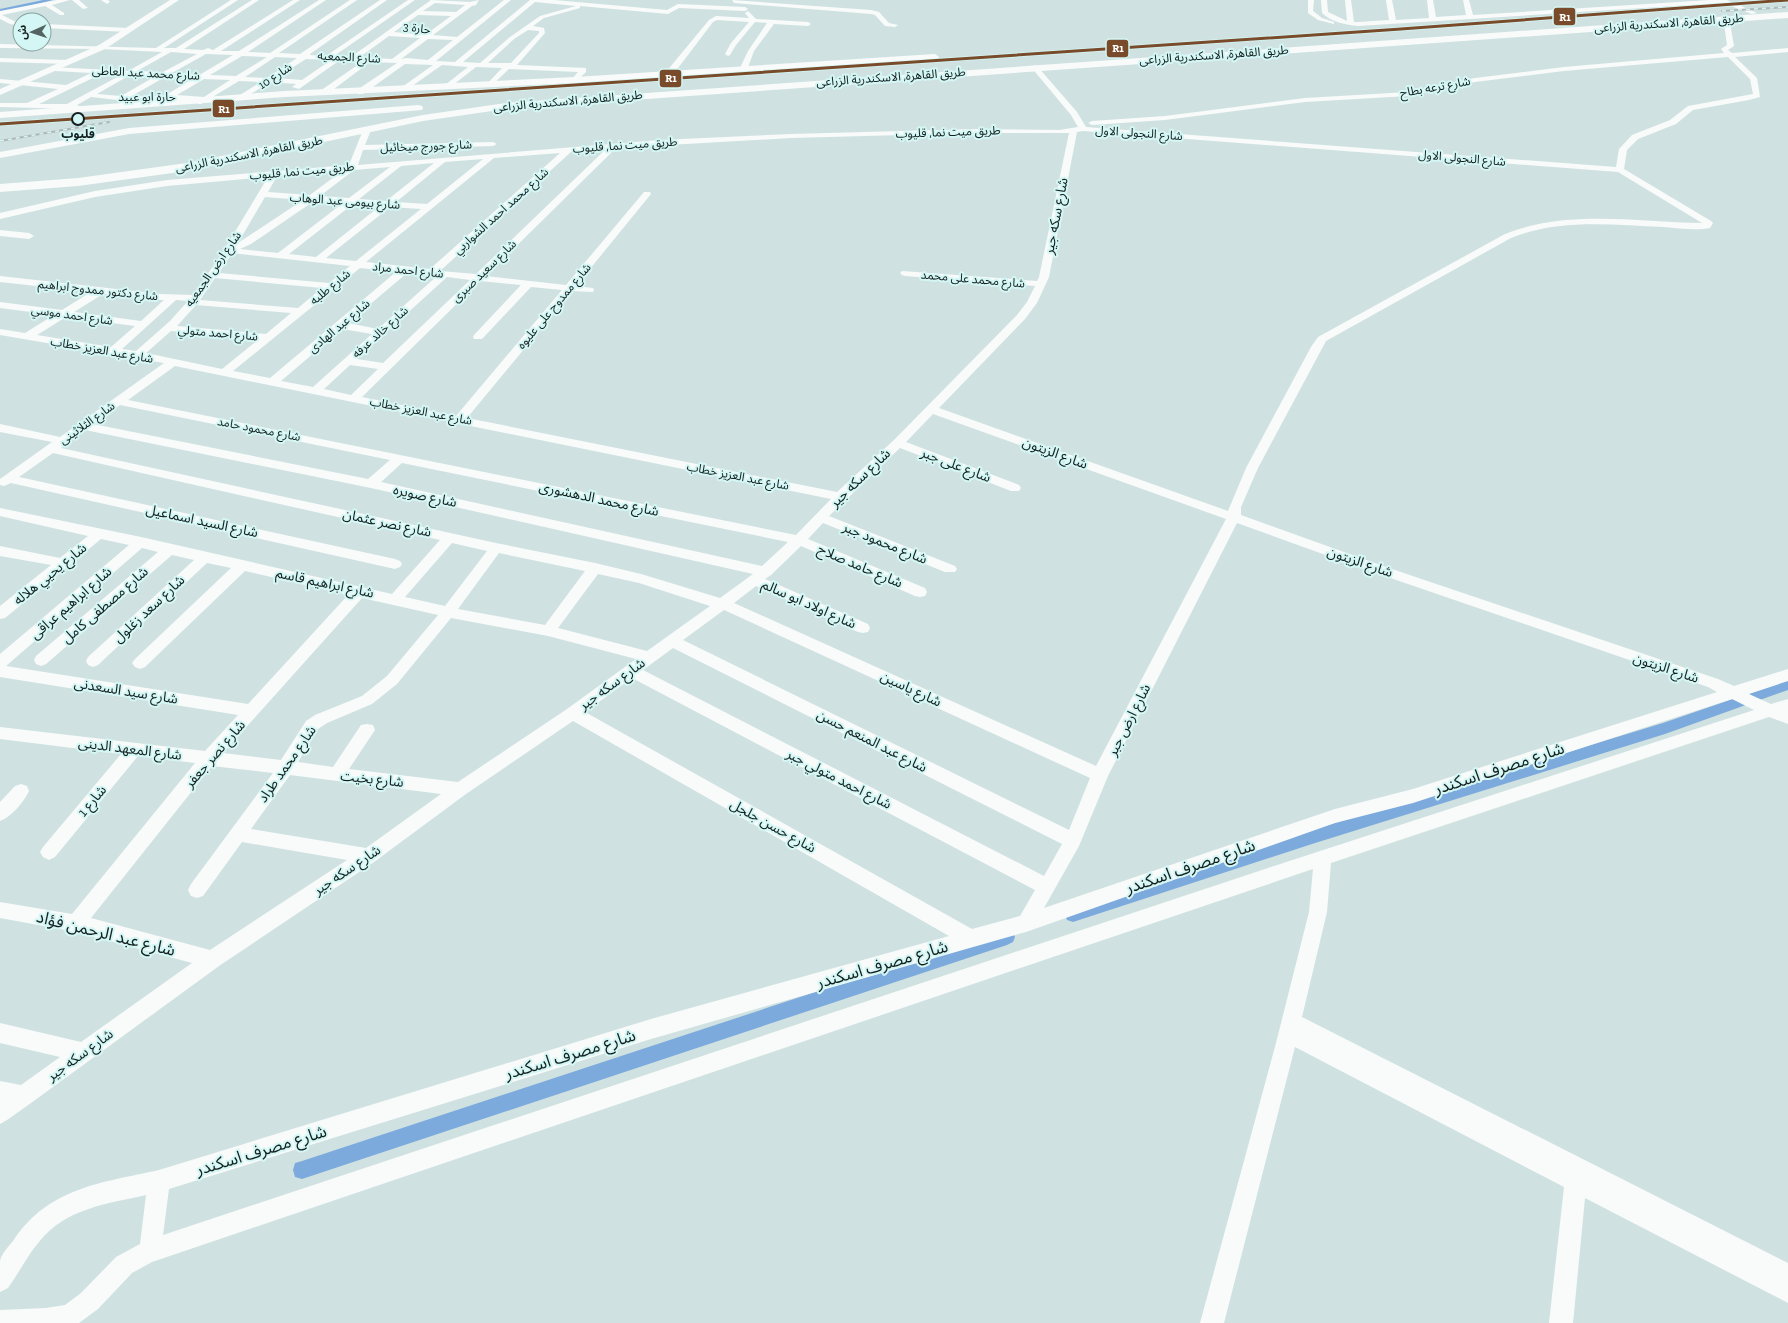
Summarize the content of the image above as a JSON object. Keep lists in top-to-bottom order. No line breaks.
{"streets":{"highway":["طريق القاهرة, الاسكندرية الزراعى"],"street":["حارة 3","شارع الجمعيه","شارع محمد عبد العاطى","شارع 10","شارع ترعه بطاح","حارة ابو عبيد","طريق ميت نما, قليوب","شارع النجولى الاول","شارع جورج ميخائيل","شارع بيومى عبد الوهاب","شارع محمد احمد الشواربي","شارع سكه جير","شارع ارض الجمعيه","شارع احمد مراد","شارع سعيد صبرى","شارع محمد على محمد","شارع طلبه","شارع دكتور ممدوح ابراهيم","شارع ممدوح على عليوه","شارع احمد موسي","شارع عبد الهادى","شارع خالد عرفه","شارع احمد متولي","شارع عبد العزيز خطاب","شارع الثلاثينى","شارع محمود حامد","شارع الزيتون","شارع على جبر","شارع صويره","شارع محمد الدهشورى","شارع السيد اسماعيل","شارع نصر عثمان","شارع محمود جبر","شارع حامد صلاح","شارع يحيي هلاله","شارع ابراهيم قاسم","شارع ابراهيم عراقى","شارع اولاد ابو سالم","شارع مصطفى كامل","شارع سعد زغلول","شارع ياسين","شارع سيد السعدنى","شارع ارض جبر","شارع عبد المنعم حسن","شارع المعهد الدينى","شارع نصر جعفر","شارع محمد طراد","شارع مصرف اسكندر","شارع بخيت","شارع احمد متولي جبر","شارع 1","شارع حسن جلجل","شارع عبد الرحمن فؤاد"]},"crossings":[["شارع الجمعيه","شارع 10"],["شارع محمد عبد العاطى","شارع 10"],["شارع ترعه بطاح","طريق ميت نما, قليوب"],["شارع ترعه بطاح","شارع النجولى الاول"],["شارع ترعه بطاح","شارع سكه جير"],["طريق ميت نما, قليوب","شارع النجولى الاول"],["طريق ميت نما, قليوب","شارع محمد احمد الشواربي"],["طريق ميت نما, قليوب","شارع سكه جير"],["طريق ميت نما, قليوب","شارع ارض الجمعيه"],["طريق ميت نما, قليوب","شارع سعيد صبرى"],["طريق ميت نما, قليوب","شارع طلبه"],["شارع النجولى الاول","شارع سكه جير"],["شارع النجولى الاول","شارع ارض جبر"],["شارع بيومى عبد الوهاب","شارع ارض الجمعيه"],["شارع بيومى عبد الوهاب","شارع طلبه"],["شارع محمد احمد الشواربي","شارع احمد مراد"],["شارع سكه جير","شارع محمد على محمد"],["شارع سكه جير","شارع عبد العزيز خطاب"],["شارع سكه جير","شارع الزيتون"],["شارع سكه جير","شارع على جبر"],["شارع سكه جير","شارع صويره"],["شارع سكه جير","شارع محمد الدهشورى"],["شارع سكه جير","شارع نصر عثمان"],["شارع سكه جير","شارع محمود جبر"],["شارع سكه جير","شارع حامد صلاح"],["شارع سكه جير","شارع ابراهيم قاسم"],["شارع سكه جير","شارع اولاد ابو سالم"],["شارع سكه جير","شارع ياسين"],["شارع سكه جير","شارع عبد المنعم حسن"],["شارع سكه جير","شارع بخيت"],["شارع سكه جير","شارع احمد متولي جبر"],["شارع سكه جير","شارع حسن جلجل"],["شارع سكه جير","شارع عبد الرحمن فؤاد"],["شارع ارض الجمعيه","شارع احمد مراد"],["شارع ارض الجمعيه","شارع دكتور ممدوح ابراهيم"],["شارع ارض الجمعيه","شارع احمد متولي"],["شارع ارض الجمعيه","شارع عبد العزيز خطاب"],["شارع احمد مراد","شارع سعيد صبرى"],["شارع احمد مراد","شارع طلبه"],["شارع احمد مراد","شارع ممدوح على عليوه"],["شارع احمد مراد","شارع عبد الهادى"],["شارع احمد مراد","شارع خالد عرفه"],["شارع سعيد صبرى","شارع عبد العزيز خطاب"],["شارع طلبه","شارع دكتور ممدوح ابراهيم"],["شارع طلبه","شارع احمد متولي"],["شارع طلبه","شارع عبد العزيز خطاب"],["شارع ممدوح على عليوه","شارع عبد العزيز خطاب"],["شارع عبد الهادى","شارع عبد العزيز خطاب"],["شارع خالد عرفه","شارع عبد العزيز خطاب"],["شارع عبد العزيز خطاب","شارع الثلاثينى"],["شارع الثلاثينى","شارع محمود حامد"],["شارع الثلاثينى","شارع صويره"],["شارع الثلاثينى","شارع السيد اسماعيل"],["شارع الثلاثينى","شارع نصر عثمان"],["شارع محمود حامد","شارع محمد الدهشورى"],["شارع الزيتون","شارع ارض جبر"],["شارع الزيتون","شارع مصرف اسكندر"],["شارع صويره","شارع اولاد ابو سالم"],["شارع محمد الدهشورى","شارع حامد صلاح"],["شارع نصر عثمان","شارع ياسين"],["شارع نصر عثمان","شارع محمد طراد"],["شارع يحيي هلاله","شارع ابراهيم قاسم"],["شارع ابراهيم قاسم","شارع ابراهيم عراقى"],["شارع ابراهيم قاسم","شارع مصطفى كامل"],["شارع ابراهيم قاسم","شارع سعد زغلول"],["شارع ابراهيم قاسم","شارع نصر جعفر"],["شارع ابراهيم قاسم","شارع محمد طراد"],["شارع ياسين","شارع ارض جبر"],["شارع سيد السعدنى","شارع نصر جعفر"],["شارع ارض جبر","شارع عبد المنعم حسن"],["شارع ارض جبر","شارع مصرف اسكندر"],["شارع ارض جبر","شارع احمد متولي جبر"],["شارع المعهد الدينى","شارع نصر جعفر"],["شارع المعهد الدينى","شارع محمد طراد"],["شارع المعهد الدينى","شارع بخيت"],["شارع المعهد الدينى","شارع 1"],["شارع نصر جعفر","شارع عبد الرحمن فؤاد"],["شارع محمد طراد","شارع بخيت"],["شارع مصرف اسكندر","شارع حسن جلجل"]],"places":["قليوب"],"lines":["transit line R1"],"north":"left"}
